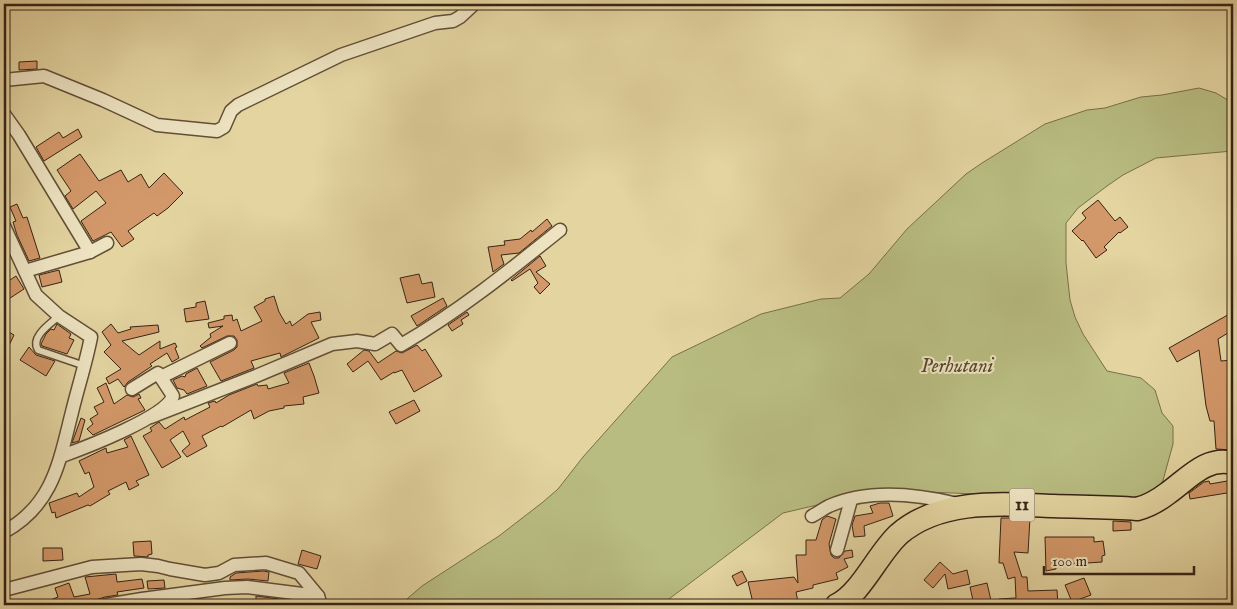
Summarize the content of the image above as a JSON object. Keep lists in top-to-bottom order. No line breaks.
{"streets":{"highway":["11"]},"parks":["Perhutani"],"scale_bar":"100 m"}
